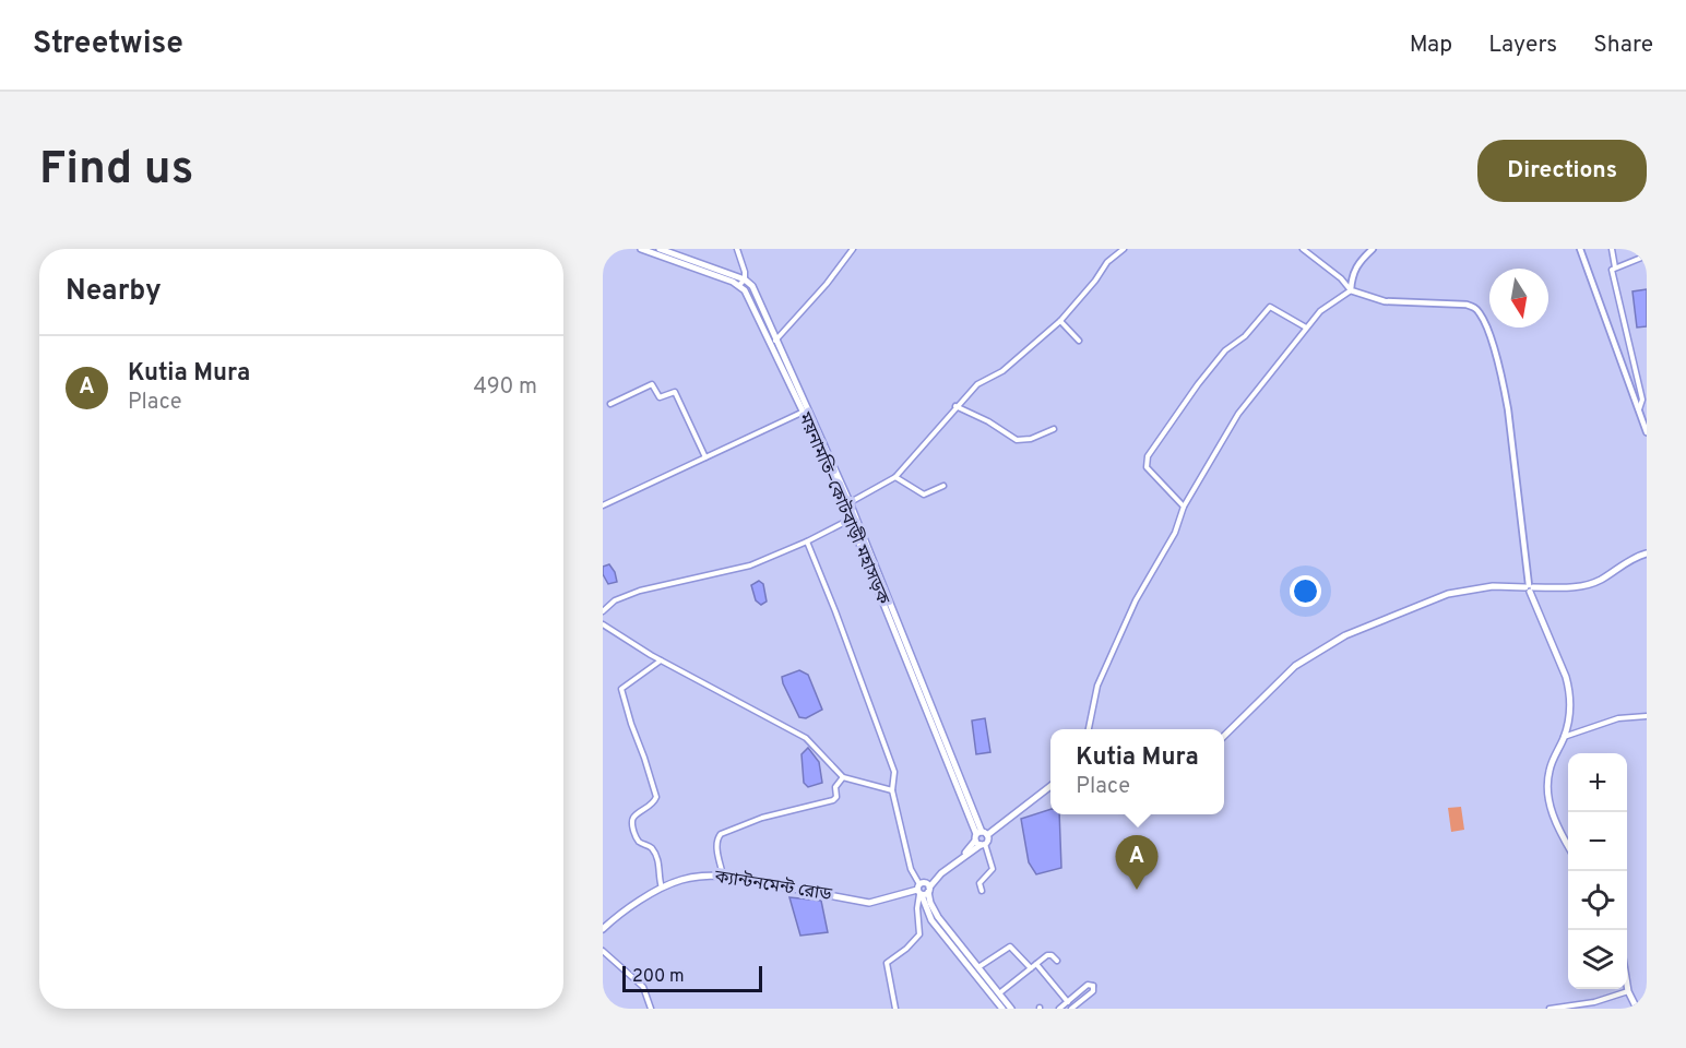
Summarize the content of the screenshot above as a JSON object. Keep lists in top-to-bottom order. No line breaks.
{"streets":{"main road":["ময়নামতি–কোটবাড়ী মহাসড়ক","ক্যান্টনমেন্ট রোড"]},"scale_bar":"200 m","north":"bottom","page":{"header":"Streetwise","nav":["Map","Layers","Share"],"buttons":"Directions","title":"Find us","heading":"Nearby","list":[{"mark":"A","name":"Kutia Mura","note":"Place","value":"490 m"}],"popup":["Kutia Mura","Place"],"map_buttons":["+","−"],"pins":"A","scale":"200 m"}}
